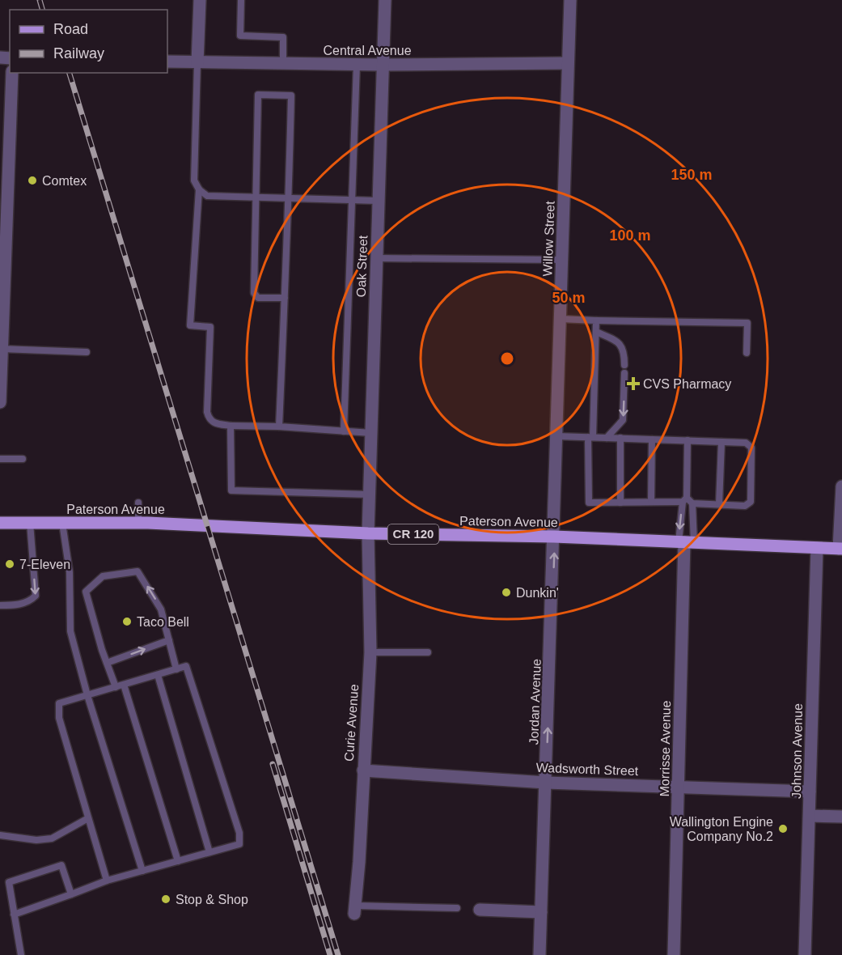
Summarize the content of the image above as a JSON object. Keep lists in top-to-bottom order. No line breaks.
{"streets":{"main road":["Paterson Avenue","CR 120"],"street":["Central Avenue","Willow Street","Oak Street","Jordan Avenue","Curie Avenue","Morrisse Avenue","Johnson Avenue","Wadsworth Street"]},"crossings":[["Central Avenue","Willow Street"],["Central Avenue","Oak Street"],["Willow Street","Paterson Avenue"],["Willow Street","Jordan Avenue"],["Oak Street","Paterson Avenue"],["Oak Street","Curie Avenue"],["Paterson Avenue","Jordan Avenue"],["Paterson Avenue","Curie Avenue"],["Paterson Avenue","Morrisse Avenue"],["Paterson Avenue","Johnson Avenue"],["Jordan Avenue","Wadsworth Street"],["Curie Avenue","Wadsworth Street"],["Morrisse Avenue","Wadsworth Street"],["Johnson Avenue","Wadsworth Street"]],"one_way":["Jordan Avenue"],"places":{"other":["Comtex","7-Eleven","Dunkin'","Taco Bell","Wallington Engine Company No.2","Stop & Shop"],"health":["CVS Pharmacy"]},"legend":["Road","Railway"],"rings":["150 m","100 m","50 m"]}
